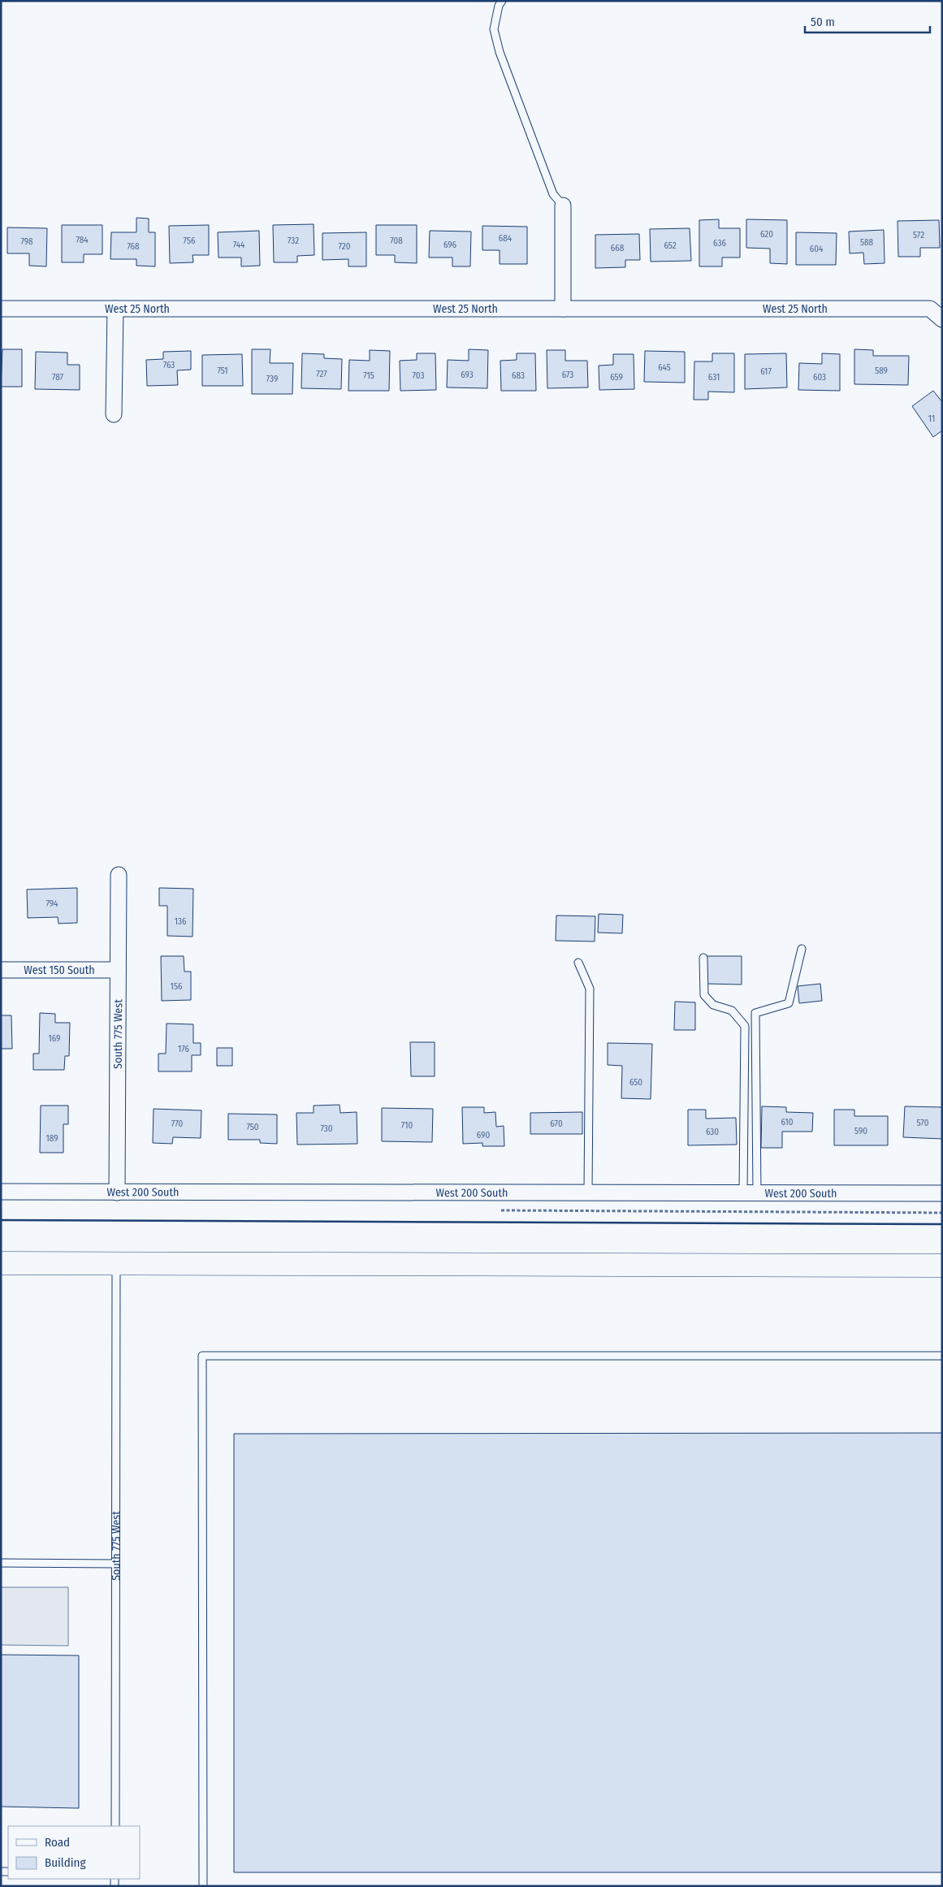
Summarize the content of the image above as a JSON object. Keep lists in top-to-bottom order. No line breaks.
{"streets":{"street":["West 25 North","West 150 South","South 775 West","West 200 South"]},"crossings":[["West 150 South","South 775 West"],["South 775 West","West 200 South"]],"house_numbers":["620","572","684","784","756","732","708","798","588","636","744","696","652","768","720","668","604","763","645","751","589","617","727","693","673","715","703","683","787","659","631","603","739","11","794","136","156","169","176","650","610","570","770","670","710","750","730","590","630","690","189"],"legend":["Road","Building"],"scale_bar":"50 m"}
